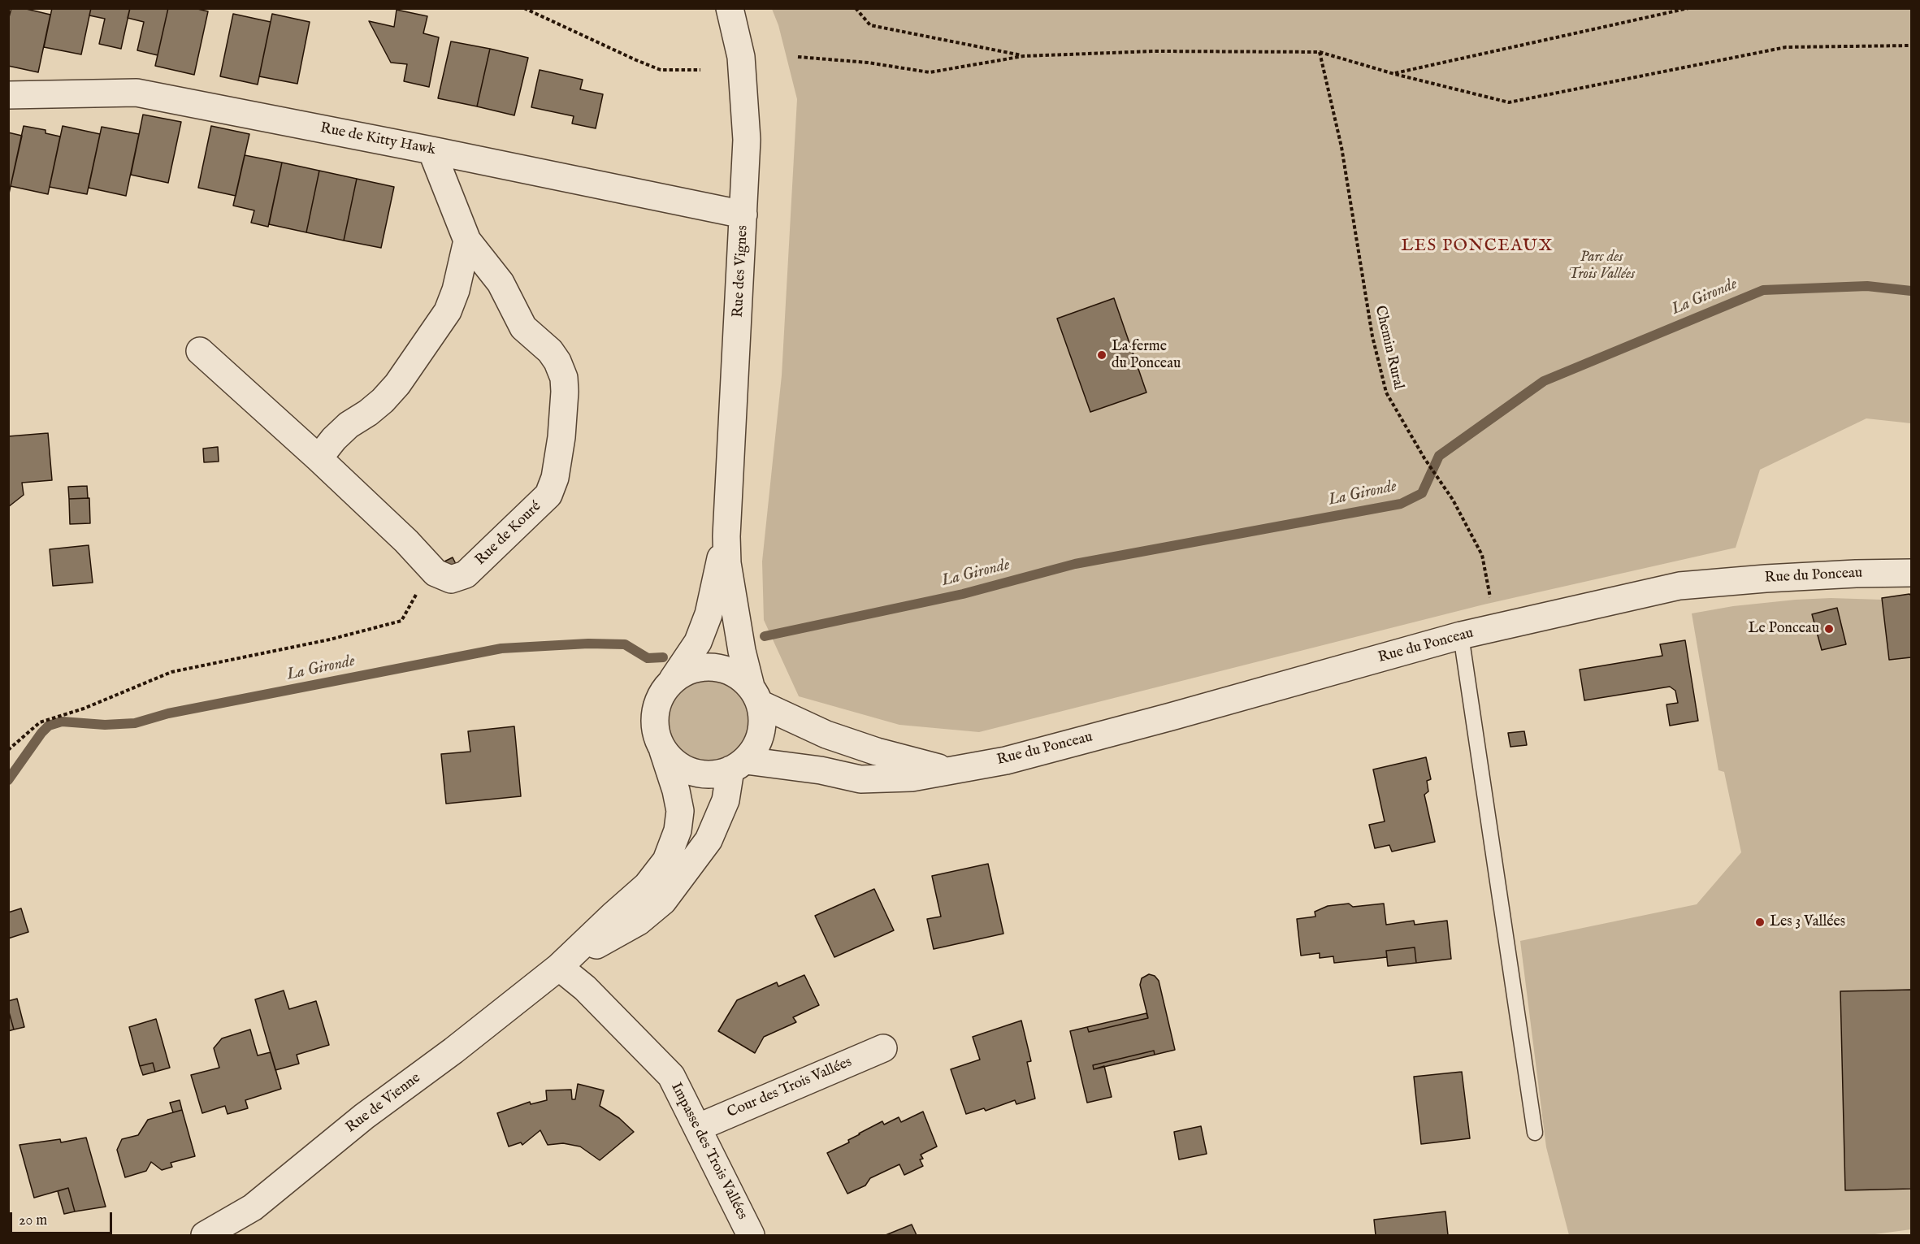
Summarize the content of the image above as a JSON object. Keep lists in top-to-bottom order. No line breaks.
{"streets":{"street":["Rue de Kitty Hawk","Rue des Vignes","Rue de Kouré","Rue du Ponceau","Cour des Trois Vallées","Rue de Vienne","Impasse des Trois Vallées"],"path":["Chemin Rural"]},"crossings":[["Rue de Kitty Hawk","Rue des Vignes"],["Rue de Kitty Hawk","Rue de Kouré"],["Rue des Vignes","Rue du Ponceau"],["Rue des Vignes","Rue de Vienne"],["Chemin Rural","Rue du Ponceau"],["Rue du Ponceau","Rue de Vienne"],["Cour des Trois Vallées","Impasse des Trois Vallées"],["Rue de Vienne","Impasse des Trois Vallées"]],"districts":["LES PONCEAUX"],"water":["La Gironde"],"parks":["Parc des Trois Vallées"],"places":["La ferme du Ponceau","Le Ponceau","Les 3 Vallées"],"scale_bar":"20 m"}
